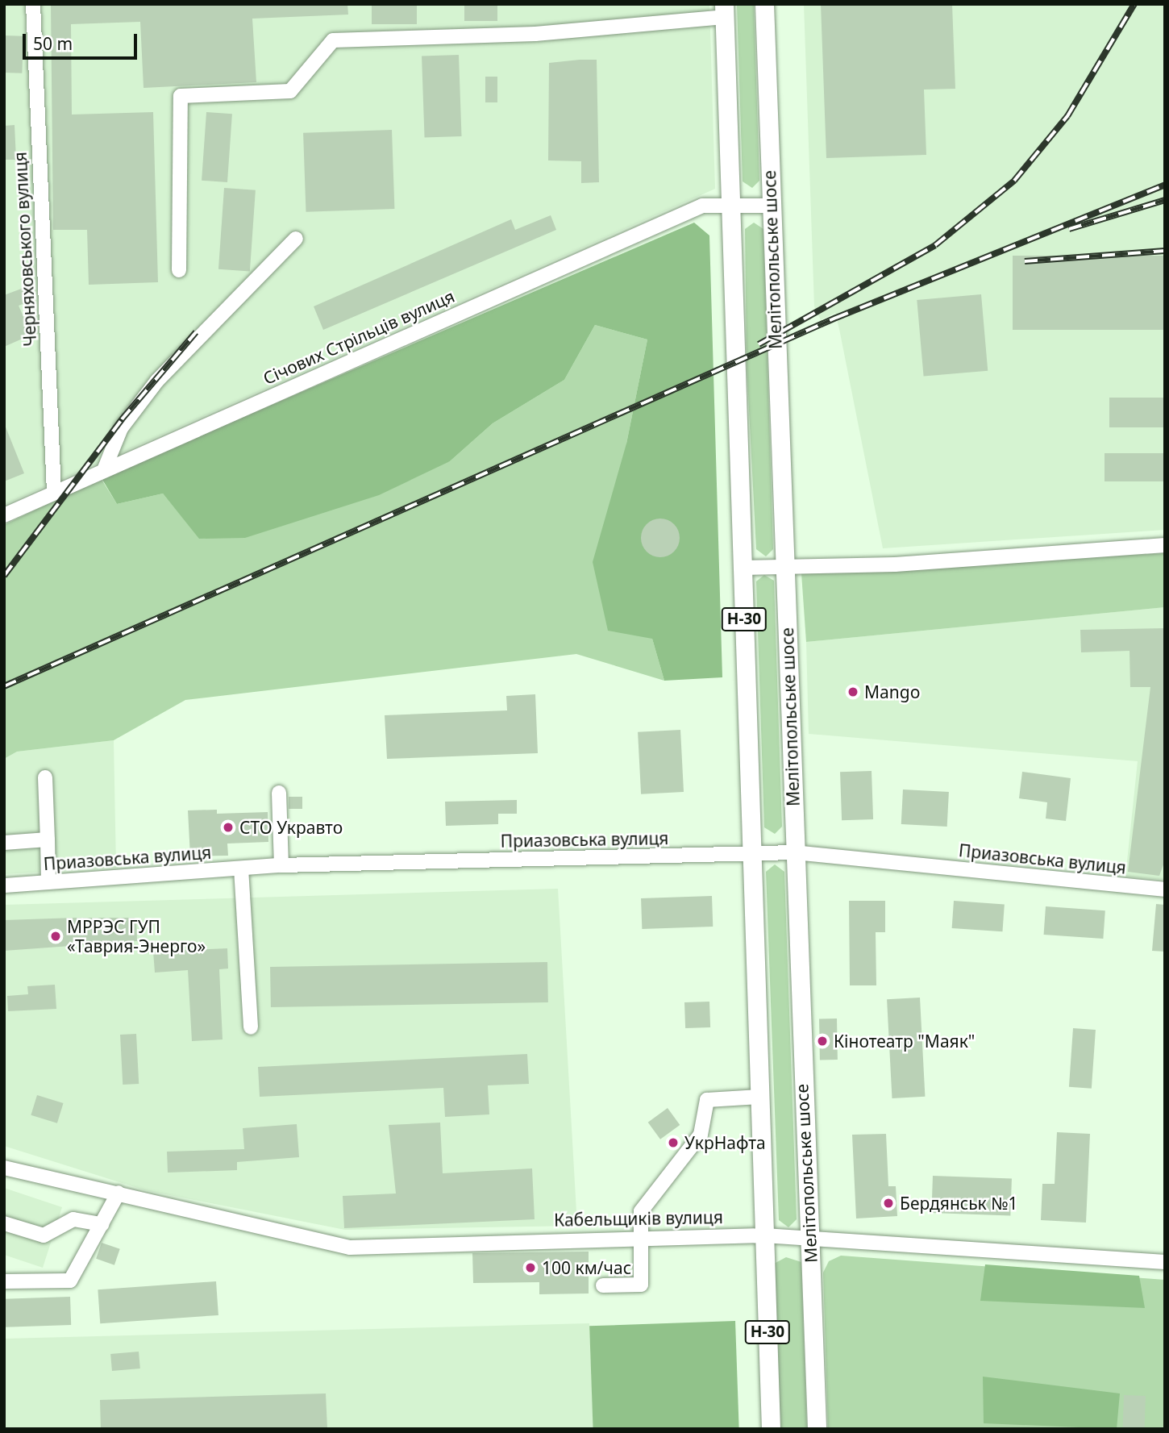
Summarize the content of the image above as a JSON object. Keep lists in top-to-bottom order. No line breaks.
{"streets":{"main road":["Мелітопольське шосе","Н-30"],"street":["Черняховського вулиця","Січових Стрільців вулиця","Приазовська вулиця","Кабельщиків вулиця"]},"crossings":[["Черняховського вулиця","Січових Стрільців вулиця"],["Мелітопольське шосе","Січових Стрільців вулиця"],["Мелітопольське шосе","Приазовська вулиця"],["Мелітопольське шосе","Кабельщиків вулиця"],["Січових Стрільців вулиця","Н-30"],["Н-30","Приазовська вулиця"],["Н-30","Кабельщиків вулиця"]],"places":["Mango","СТО Укравто","МРРЭС ГУП «Таврия-Энерго»","Кінотеатр \"Маяк\"","УкрНафта","Бердянськ №1","100 км/час"],"scale_bar":"50 m"}
